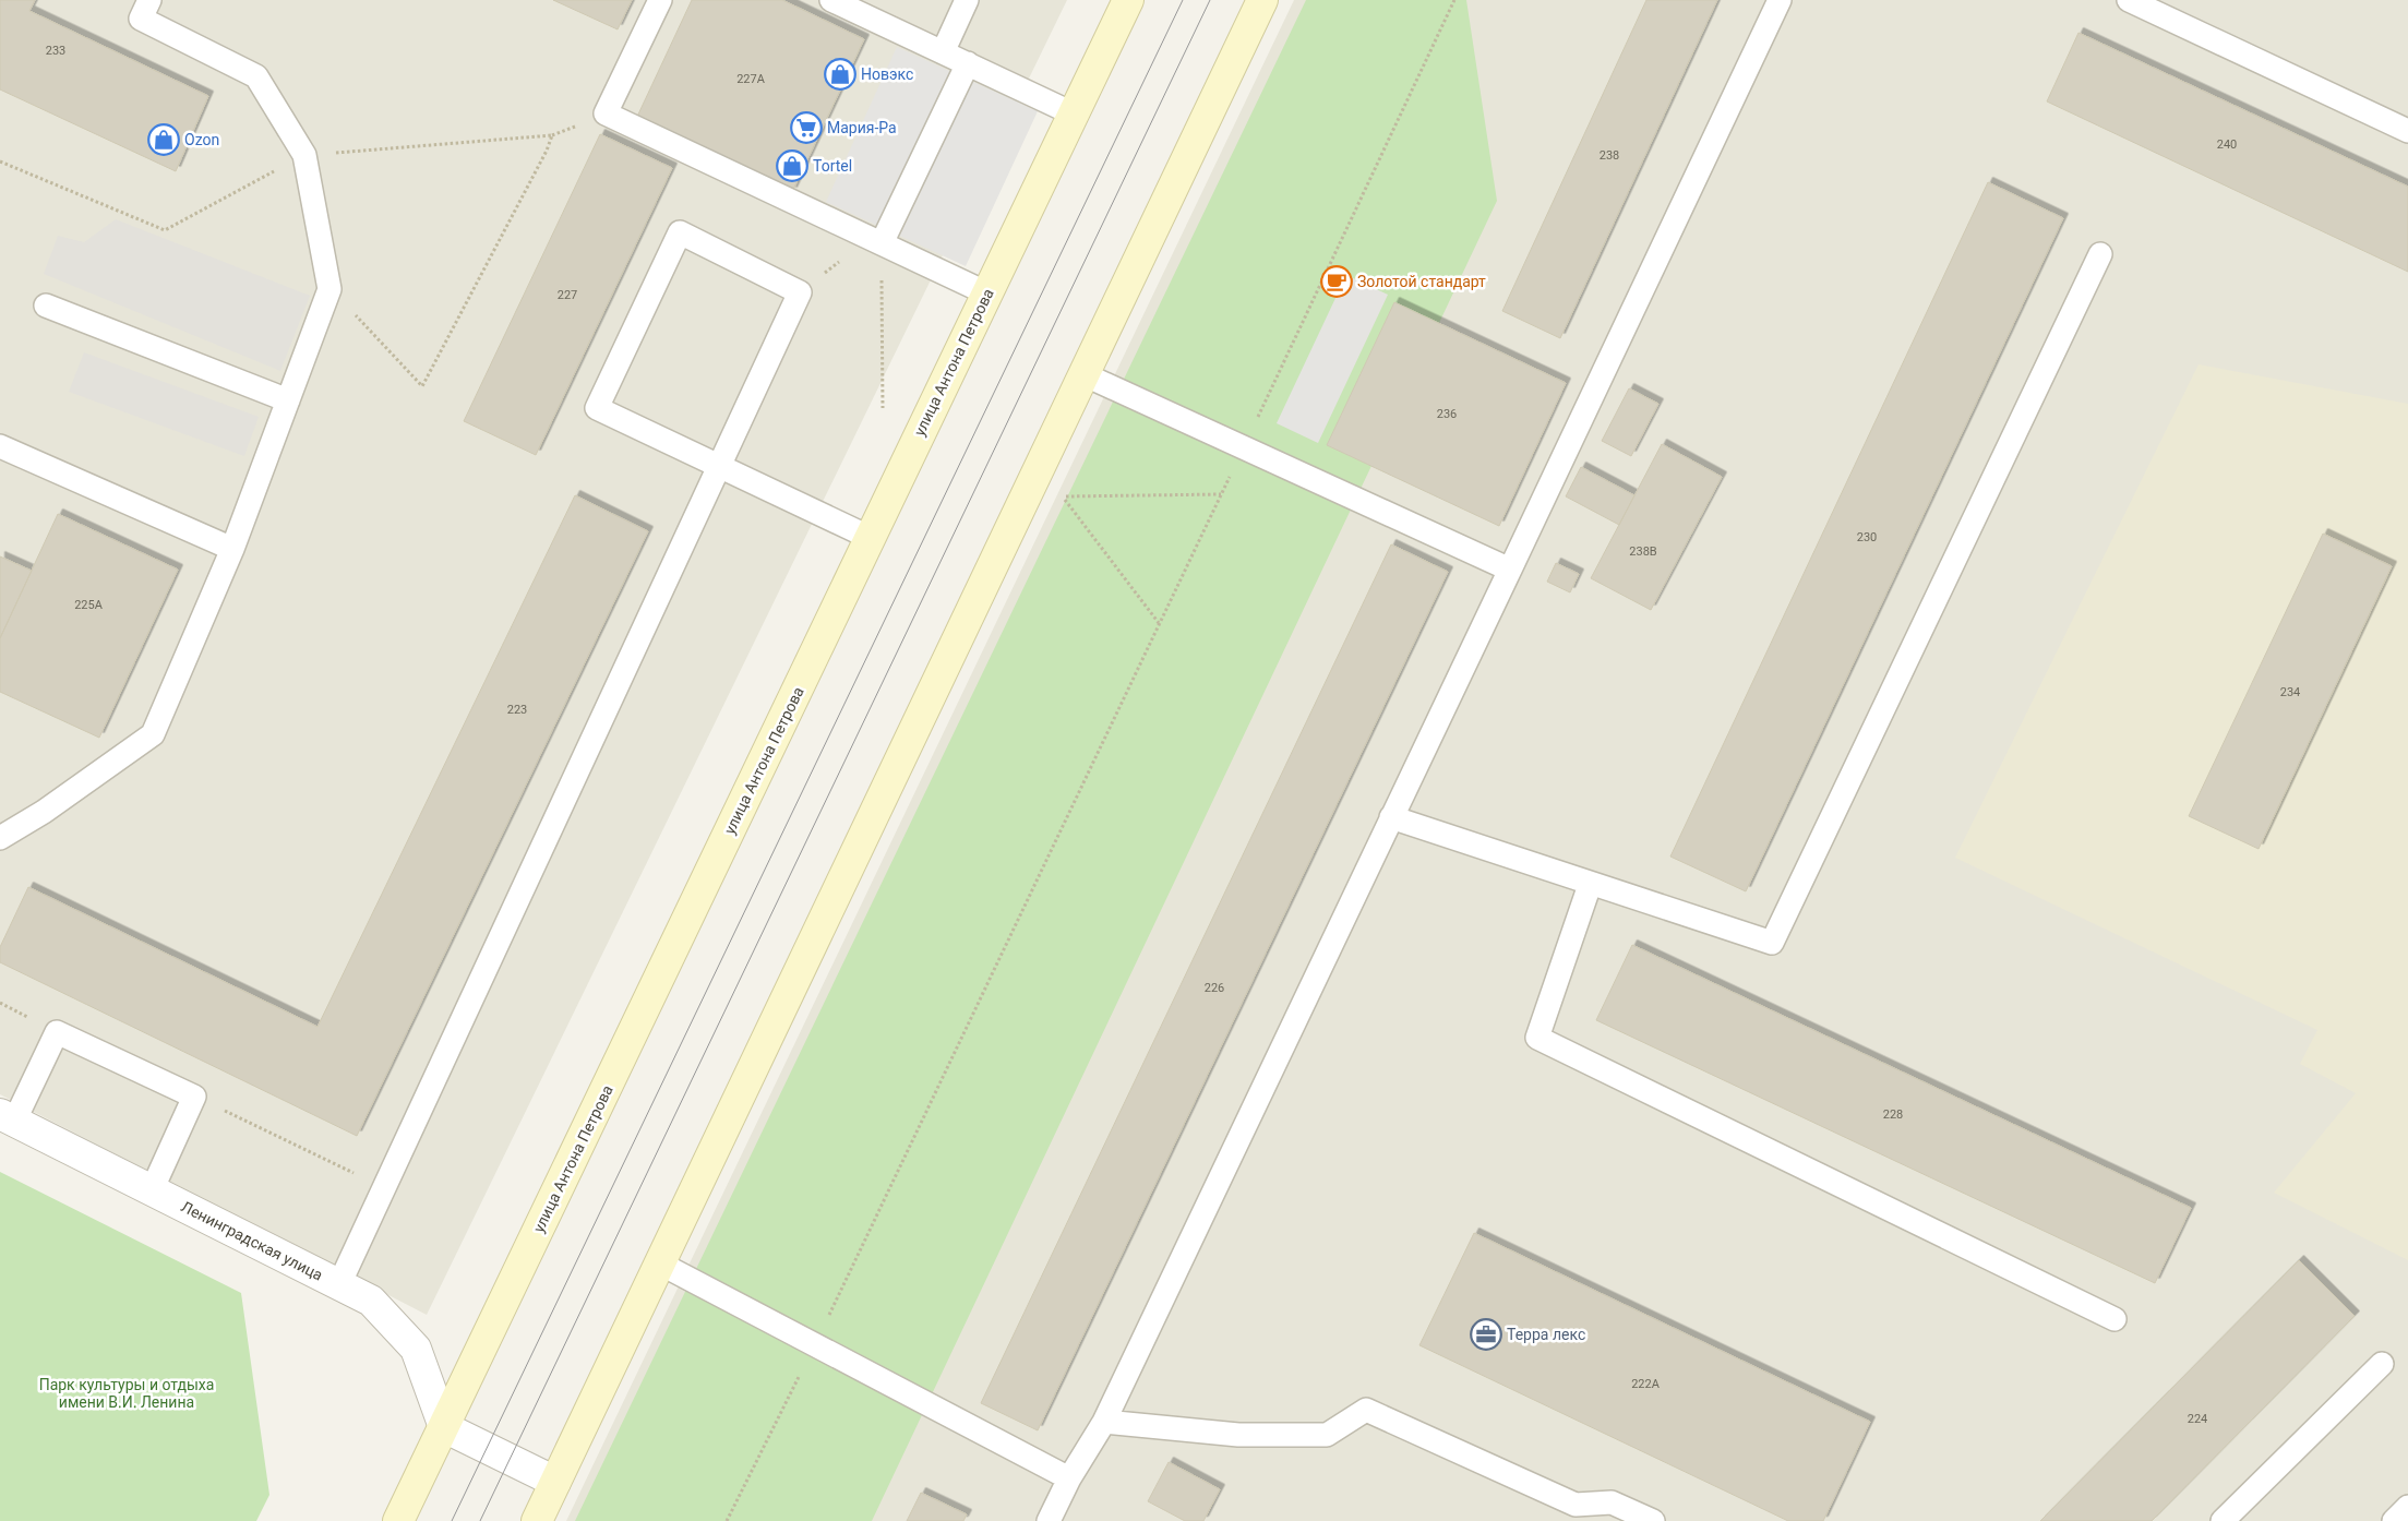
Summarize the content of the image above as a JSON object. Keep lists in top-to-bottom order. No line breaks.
{"streets":{"main road":["улица Антона Петрова"],"street":["Ленинградская улица"]},"crossings":[["улица Антона Петрова","Ленинградская улица"]],"parks":["Парк культуры и отдыха имени В.И. Ленина"],"places":{"shop":["Новэкс","Ozon","Tortel"],"supermarket":["Мария-Ра"],"cafe":["Золотой стандарт"],"office":["Терра лекс"]},"house_numbers":["233","227А","240","238","227","236","230","238В","225А","234","223","226","228","222А","224"]}
